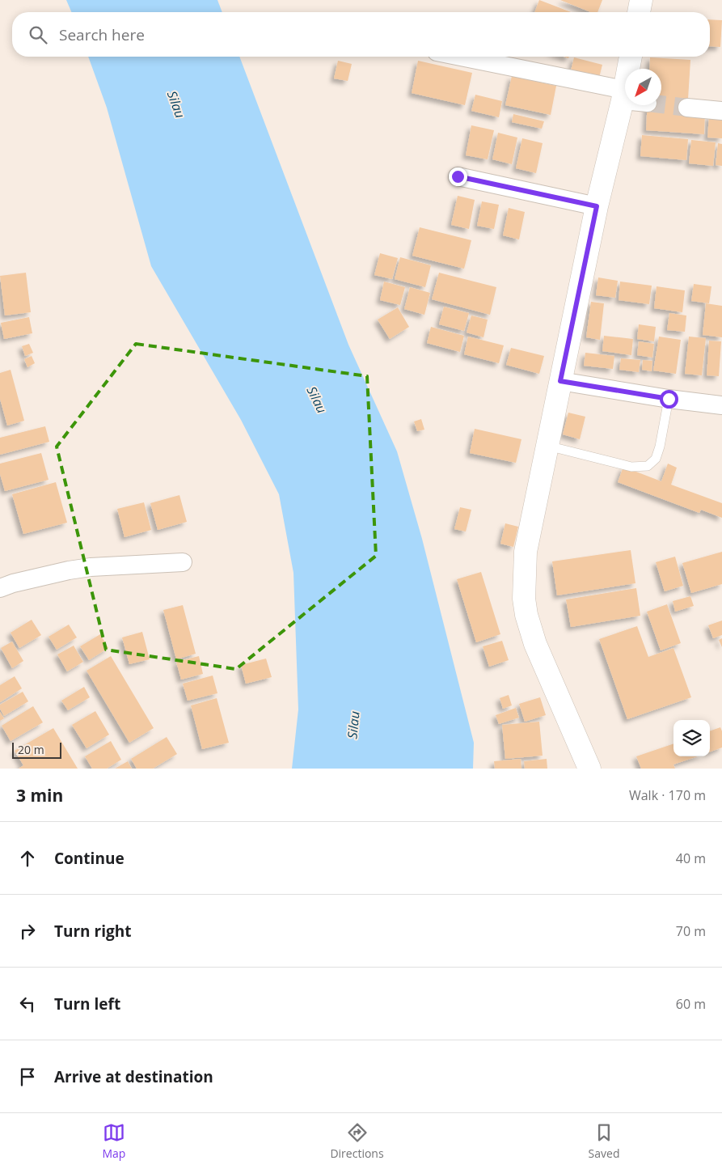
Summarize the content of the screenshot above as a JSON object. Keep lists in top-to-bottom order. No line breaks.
{"water":["Silau"],"scale_bar":"20 m","north":"bottom left","page":{"search":"Search here","scale":"20 m","heading":["3 min","Walk · 170 m"],"list":[["Continue","40 m"],["Turn right","70 m"],["Turn left","60 m"],"Arrive at destination"],"nav":["Map","Directions","Saved"]}}
